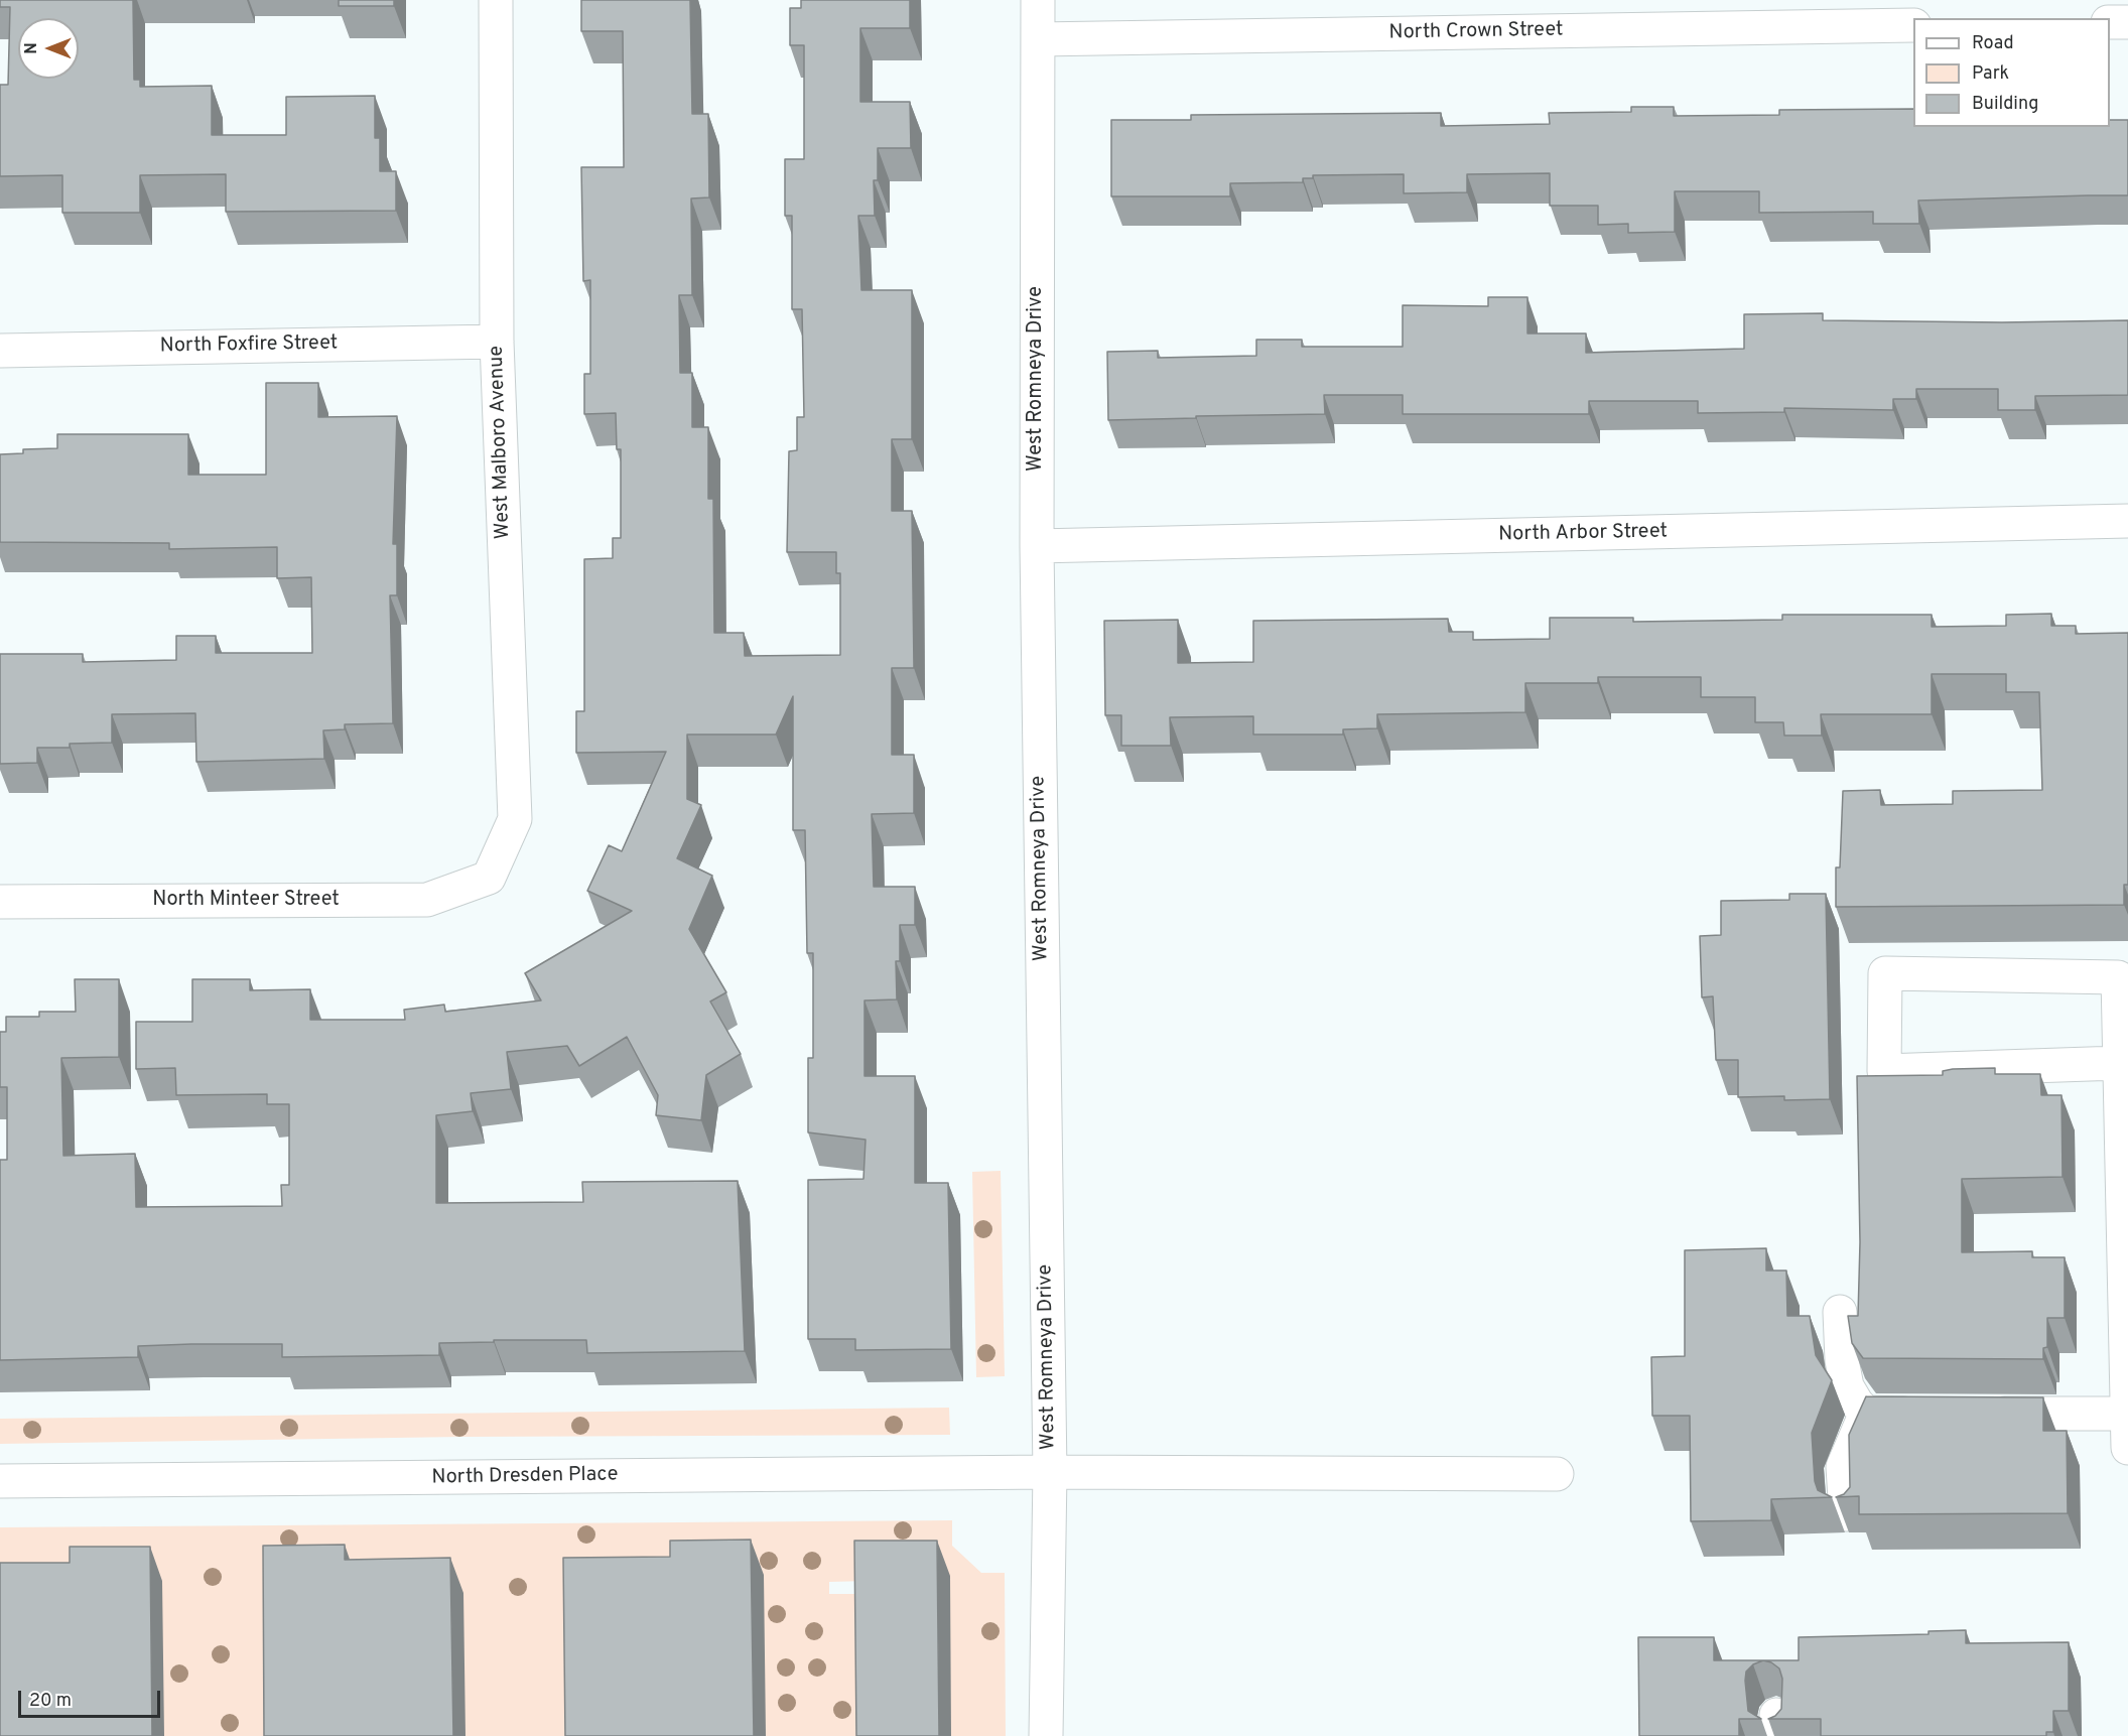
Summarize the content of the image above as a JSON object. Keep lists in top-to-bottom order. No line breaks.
{"streets":{"street":["North Crown Street","North Foxfire Street","West Romneya Drive","West Malboro Avenue","North Arbor Street","North Minteer Street","North Dresden Place"]},"crossings":[["North Crown Street","West Romneya Drive"],["North Foxfire Street","West Malboro Avenue"],["West Romneya Drive","North Arbor Street"],["West Romneya Drive","North Dresden Place"],["West Malboro Avenue","North Minteer Street"]],"legend":["Road","Park","Building"],"scale_bar":"20 m","north":"left"}
